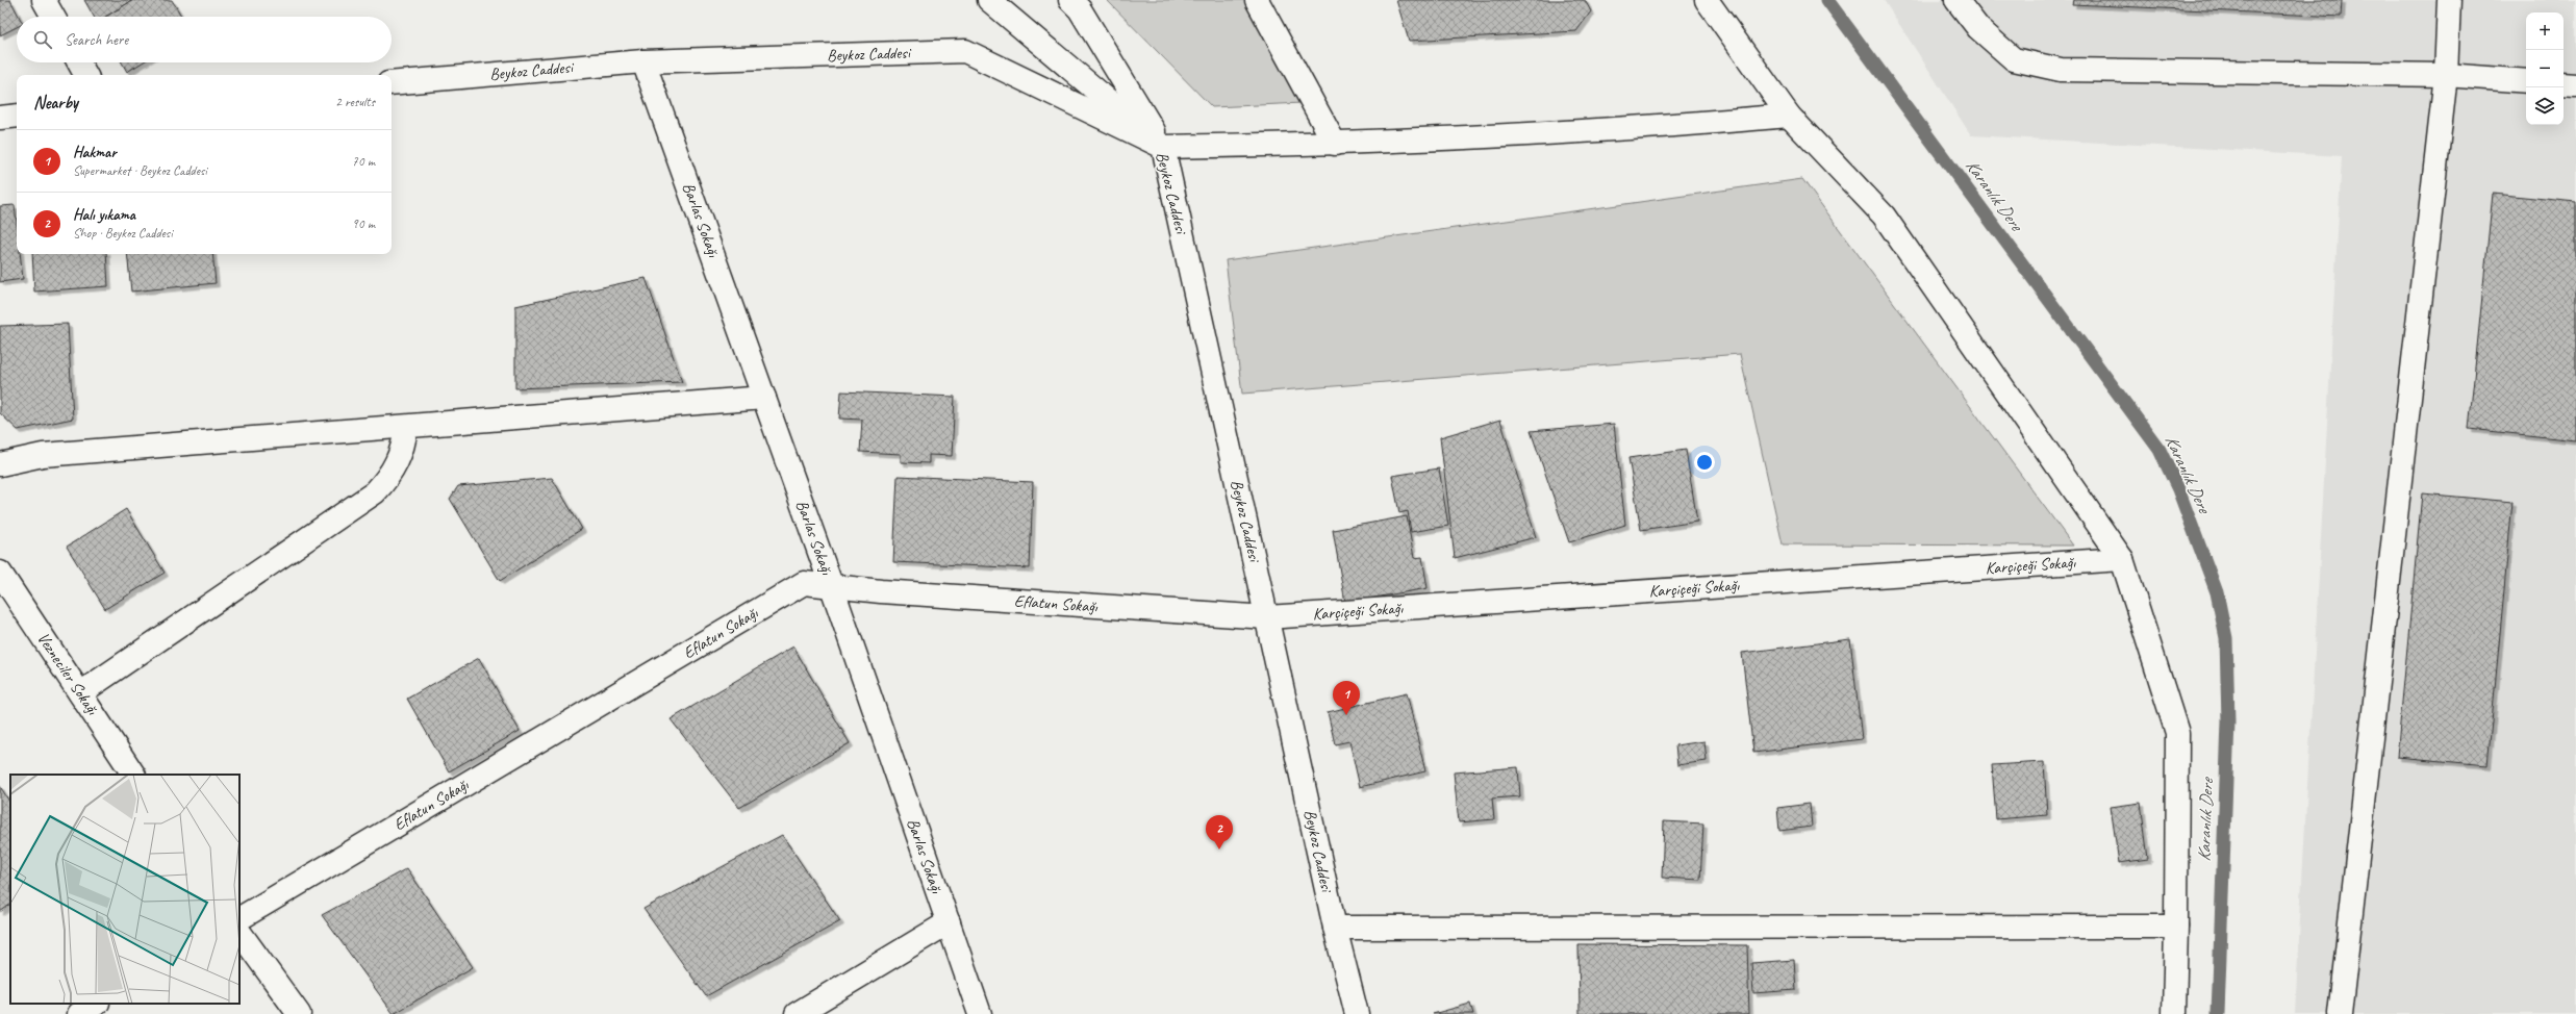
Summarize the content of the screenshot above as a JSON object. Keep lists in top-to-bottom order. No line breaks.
{"streets":{"street":["Beykoz Caddesi","Barlas Sokağı","Karçiçeği Sokağı","Eflatun Sokağı","Vezneciler Sokağı"]},"crossings":[["Beykoz Caddesi","Barlas Sokağı"],["Beykoz Caddesi","Karçiçeği Sokağı"],["Beykoz Caddesi","Eflatun Sokağı"],["Barlas Sokağı","Eflatun Sokağı"],["Karçiçeği Sokağı","Eflatun Sokağı"]],"water":["Karanlık Dere"],"page":{"map_buttons":["+","−"],"search":"Search here","heading":["Nearby","2 results"],"list":[{"mark":"1","name":"Hakmar","note":"Supermarket · Beykoz Caddesi","value":"70 m"},{"mark":"2","name":"Halı yıkama","note":"Shop · Beykoz Caddesi","value":"90 m"}],"pins":["1","2"]}}
